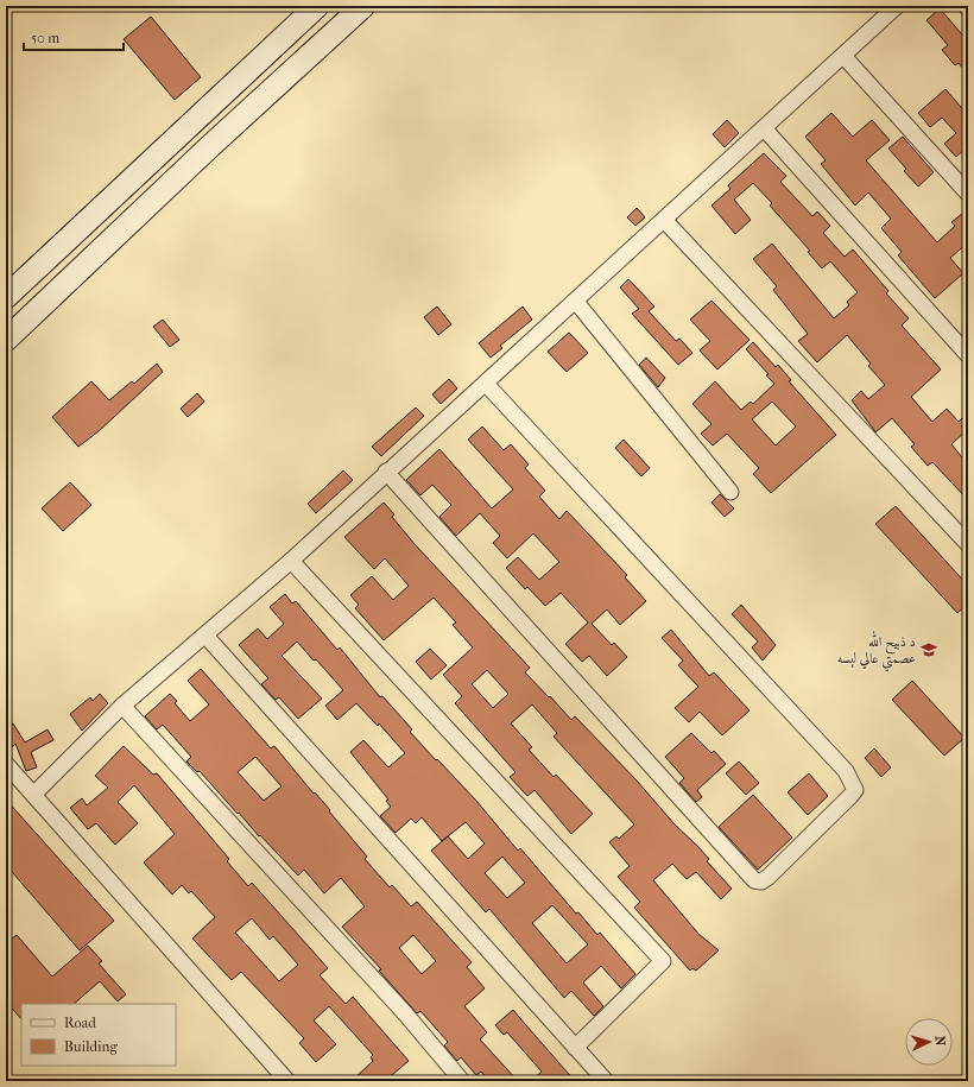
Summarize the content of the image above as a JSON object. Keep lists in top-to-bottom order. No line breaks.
{"places":{"school or university":["د ذبیح الله عصمتي عالي لېسه"]},"legend":["Road","Building"],"scale_bar":"50 m","north":"right"}
